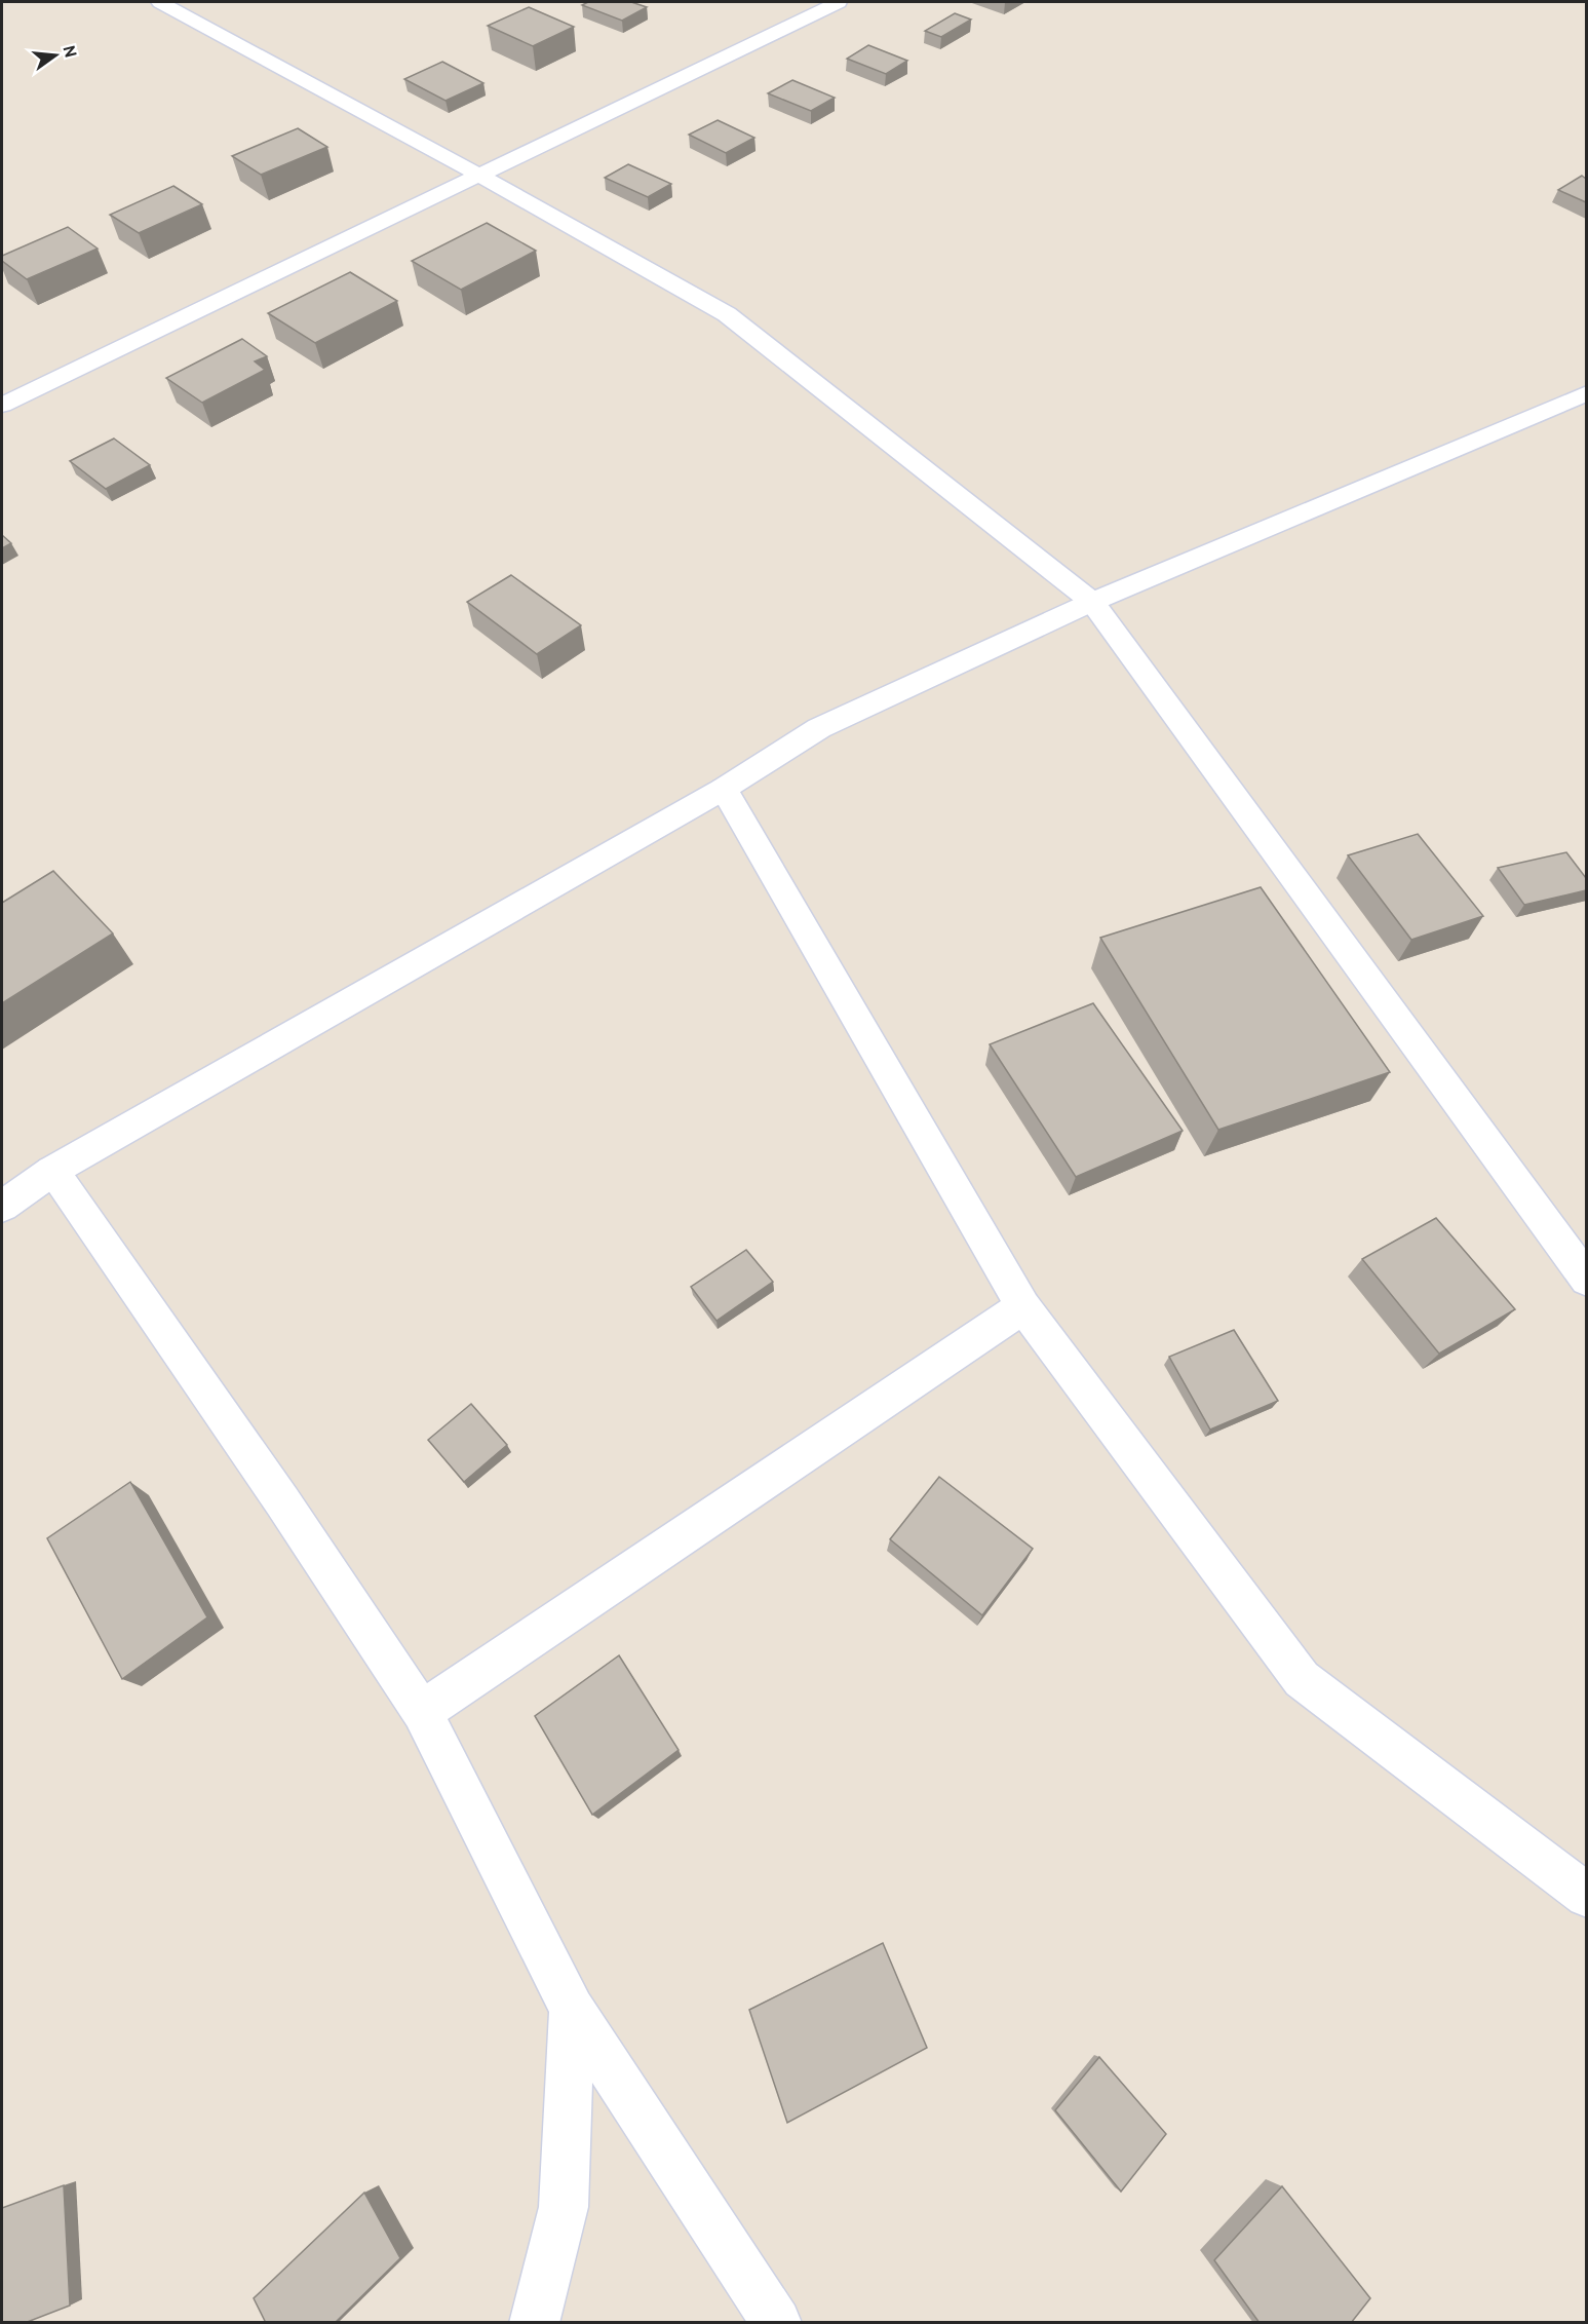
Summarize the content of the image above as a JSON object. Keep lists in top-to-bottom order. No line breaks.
{"north":"right"}
